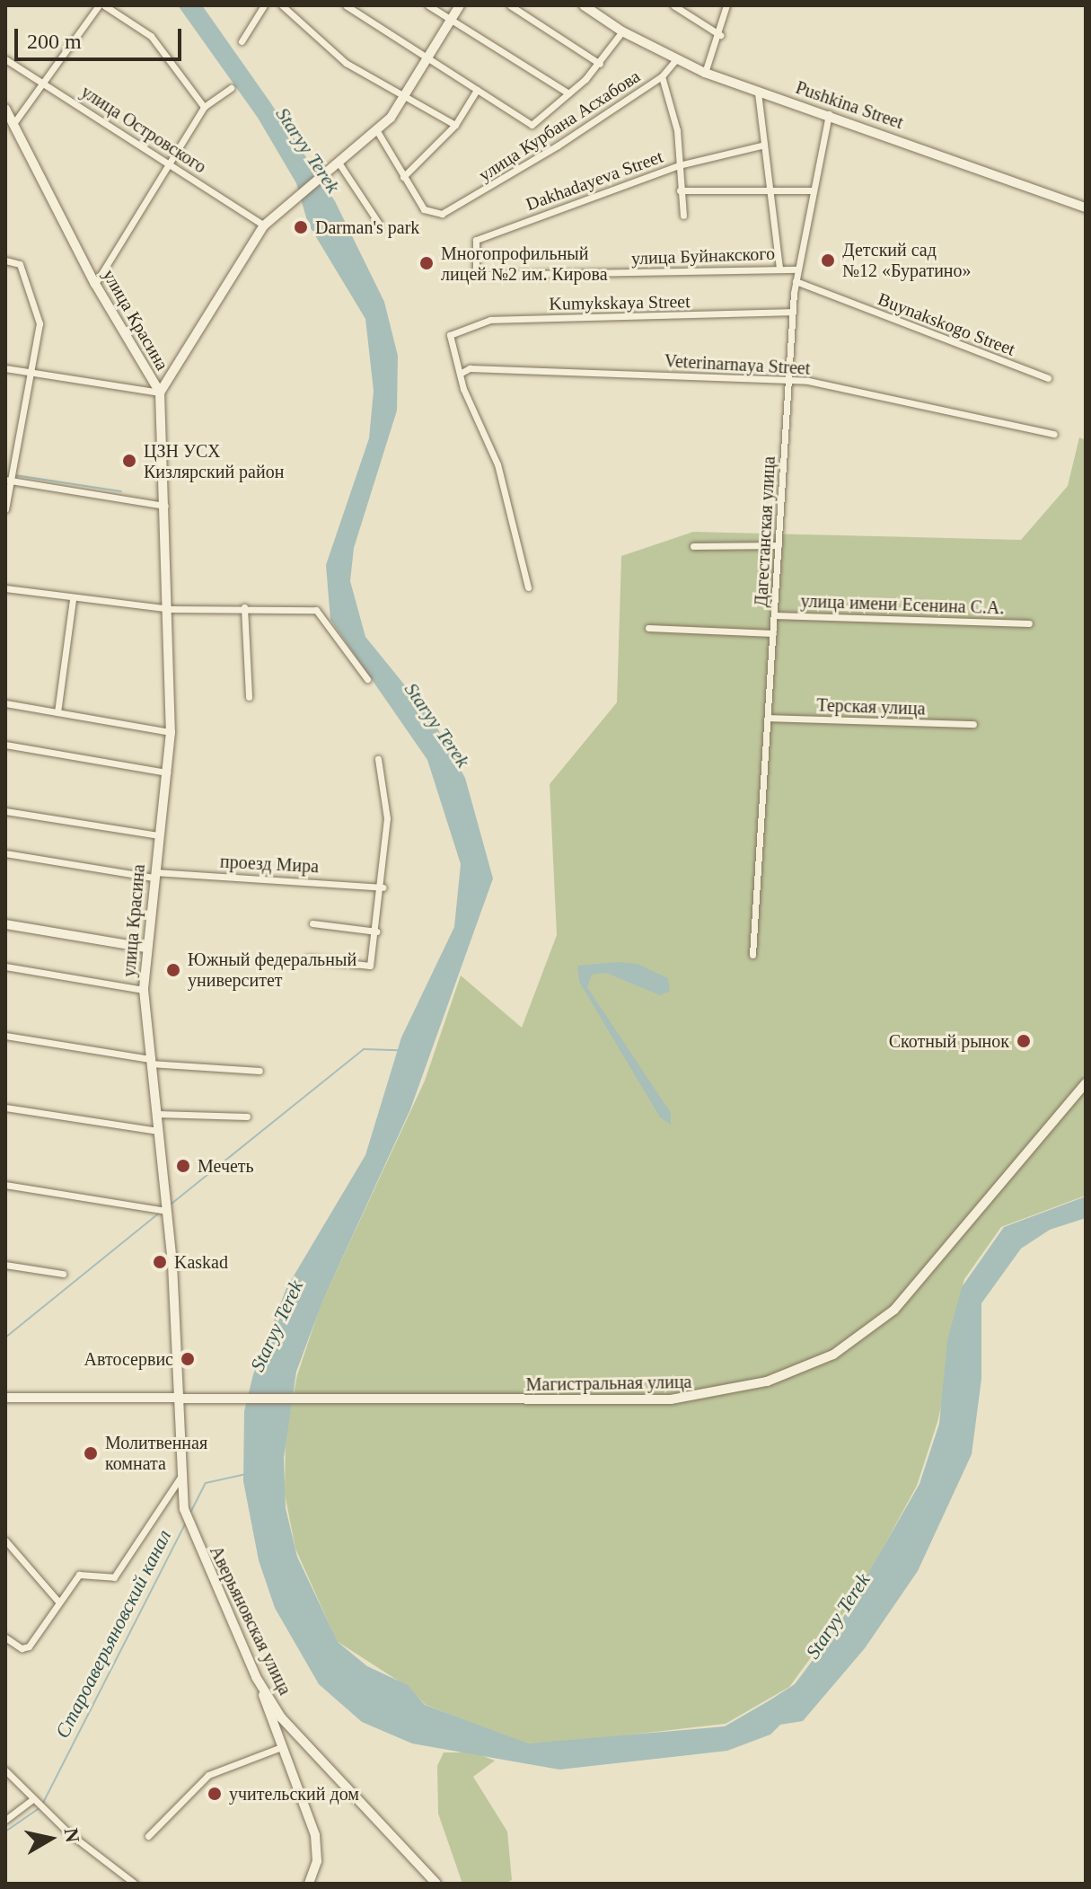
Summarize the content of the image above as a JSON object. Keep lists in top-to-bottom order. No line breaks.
{"streets":{"street":["Pushkina Street","улица Курбана Асхабова","улица Островского","Dakhadayeva Street","улица Буйнакского","Kumykskaya Street","улица Красина","Buynakskogo Street","Veterinarnaya Street","Дагестанская улица","улица имени Есенина С.А.","Терская улица","проезд Мира","Магистральная улица","Аверьяновская улица"]},"crossings":[["Pushkina Street","улица Курбана Асхабова"],["Pushkina Street","Дагестанская улица"],["Dakhadayeva Street","улица Буйнакского"],["улица Буйнакского","Дагестанская улица"],["Kumykskaya Street","Veterinarnaya Street"],["Kumykskaya Street","Дагестанская улица"],["улица Красина","проезд Мира"],["улица Красина","Магистральная улица"],["улица Красина","Аверьяновская улица"],["Buynakskogo Street","Дагестанская улица"],["Veterinarnaya Street","Дагестанская улица"],["Дагестанская улица","улица имени Есенина С.А."],["Дагестанская улица","Терская улица"],["Магистральная улица","Аверьяновская улица"]],"water":["Staryy Terek","Староаверьяновский канал"],"places":["Darman's park","Детский сад №12 «Буратино»","Многопрофильный лицей №2 им. Кирова","ЦЗН УСХ Кизлярский район","Южный федеральный университет","Скотный рынок","Мечеть","Kaskad","Автосервис","Молитвенная комната","учительский дом"],"scale_bar":"200 m","north":"right"}
